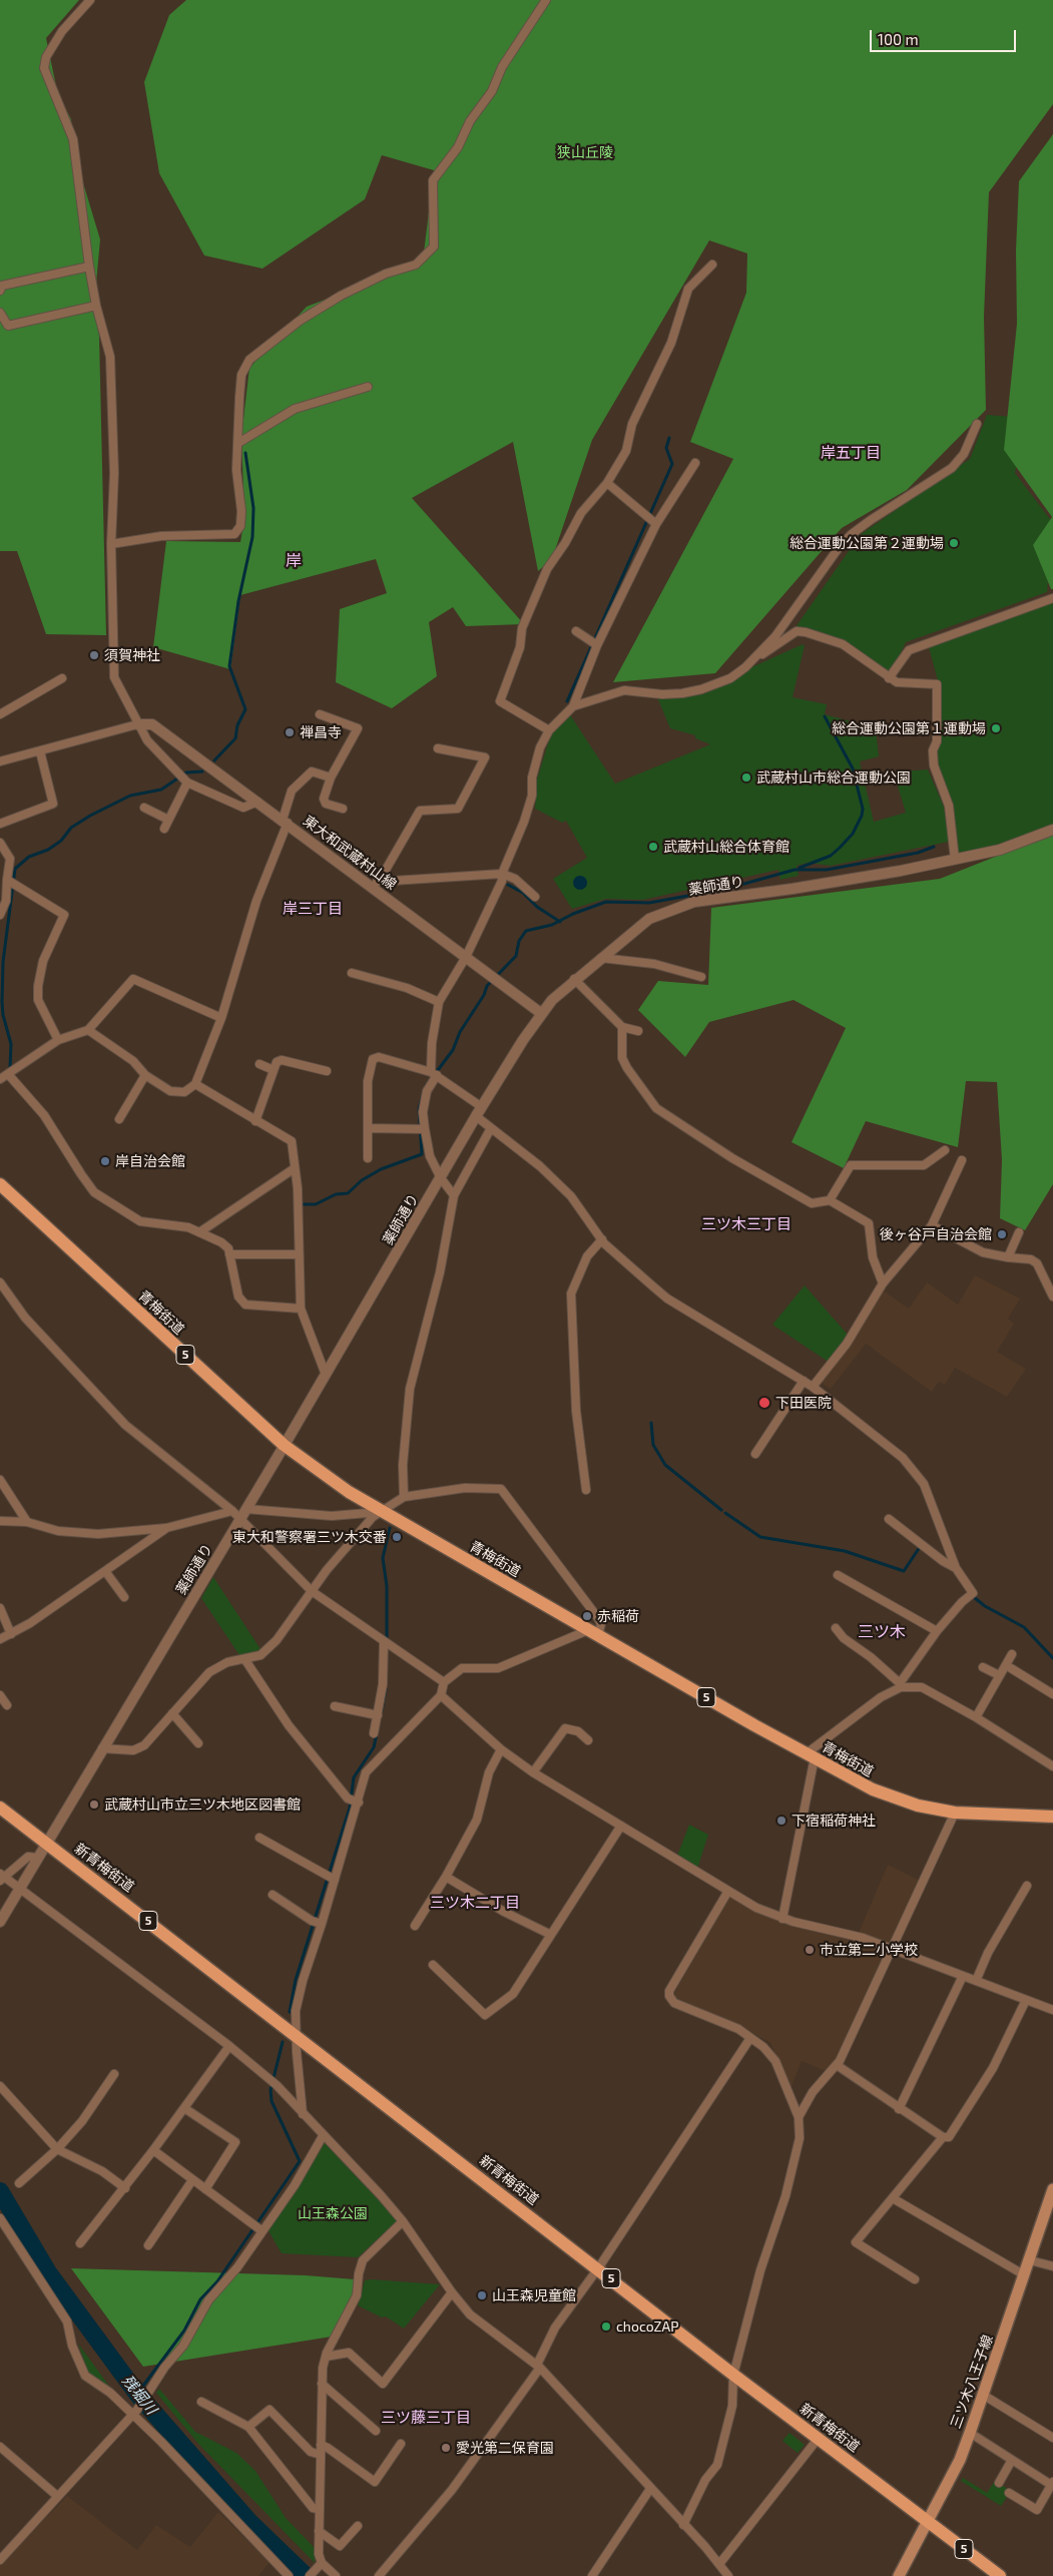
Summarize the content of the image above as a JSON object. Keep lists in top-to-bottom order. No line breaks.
{"streets":{"main road":["青梅街道","5","新青梅街道","三ツ木八王子線"],"street":["東大和武蔵村山線","薬師通り"]},"crossings":[["東大和武蔵村山線","薬師通り"],["薬師通り","青梅街道"],["薬師通り","新青梅街道"],["新青梅街道","三ツ木八王子線"]],"districts":["岸五丁目","岸","岸三丁目","三ツ木三丁目","三ツ木","三ツ木二丁目","三ツ藤三丁目"],"water":["残堀川"],"parks":["狭山丘陵","山王森公園"],"places":["総合運動公園第２運動場","須賀神社","総合運動公園第１運動場","禅昌寺","武蔵村山市総合運動公園","武蔵村山総合体育館","岸自治会館","後ヶ谷戸自治会館","下田医院","東大和警察署三ツ木交番","赤稲荷","武蔵村山市立三ツ木地区図書館","下宿稲荷神社","市立第二小学校","山王森児童館","chocoZAP","愛光第二保育園"],"scale_bar":"100 m"}
